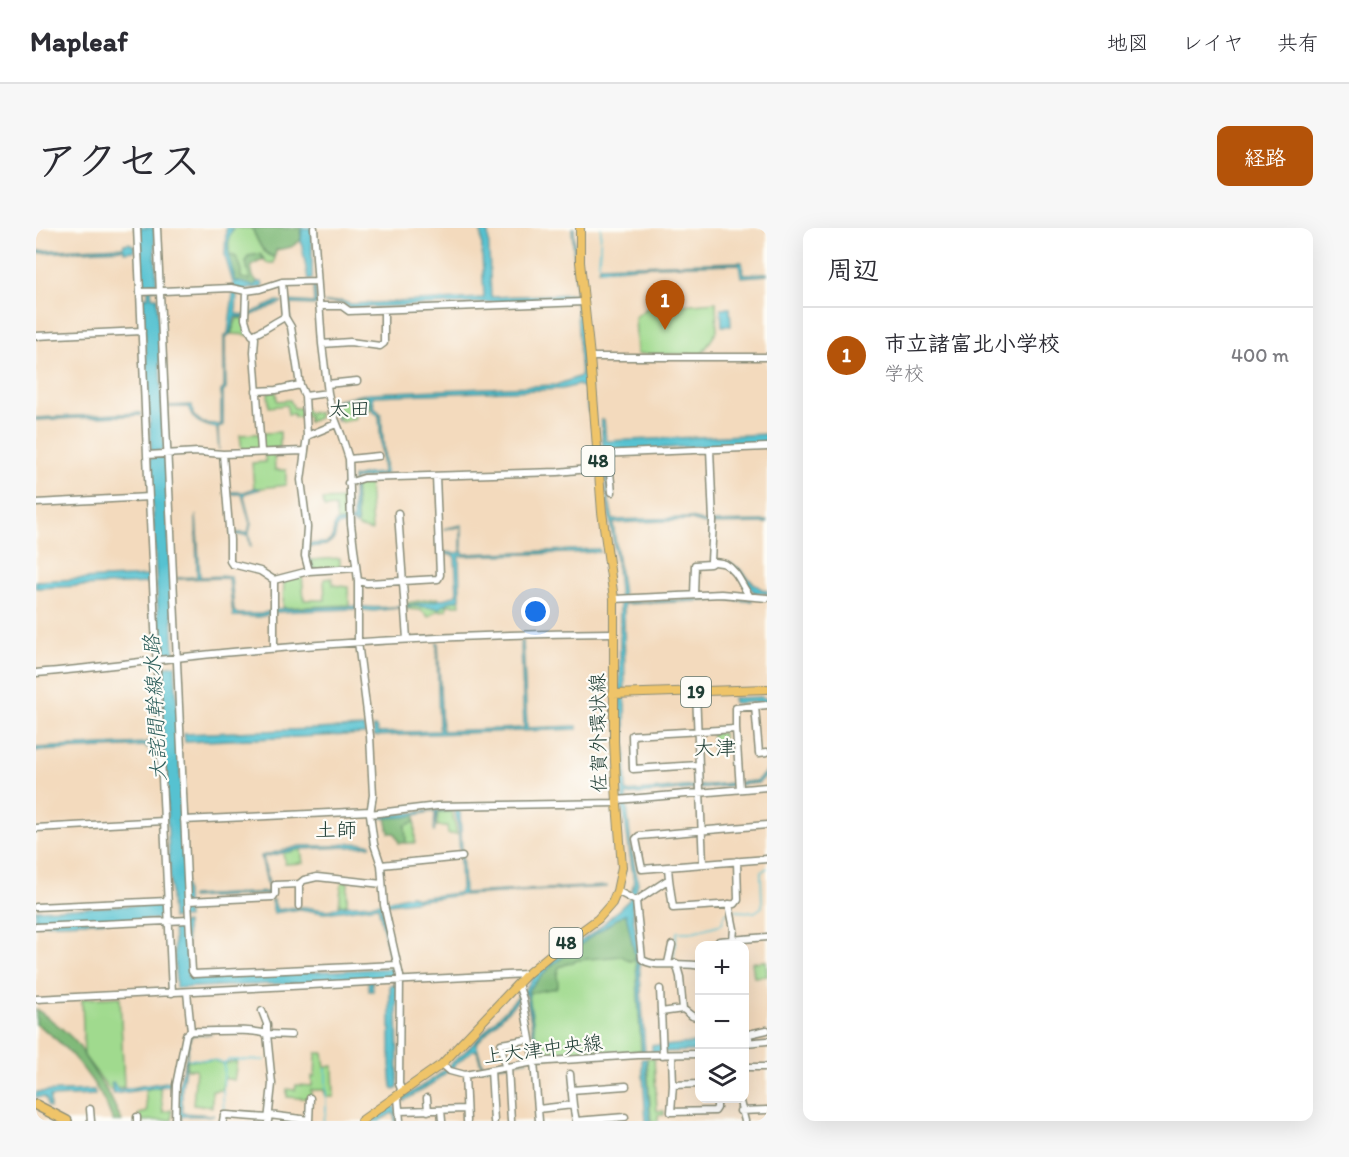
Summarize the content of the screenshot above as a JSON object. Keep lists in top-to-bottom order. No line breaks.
{"streets":{"main road":["48","19","佐賀外環状線"],"street":["上大津中央線"]},"crossings":[["19","佐賀外環状線"],["佐賀外環状線","上大津中央線"]],"districts":["太田","大津","土師"],"water":["大詫間幹線水路"],"page":{"header":"Mapleaf","nav":["地図","レイヤ","共有"],"title":"アクセス","buttons":"経路","heading":"周辺","pins":"1","list":[{"mark":"1","name":"市立諸富北小学校","note":"学校","value":"400 m"}],"map_buttons":["+","−"]}}
